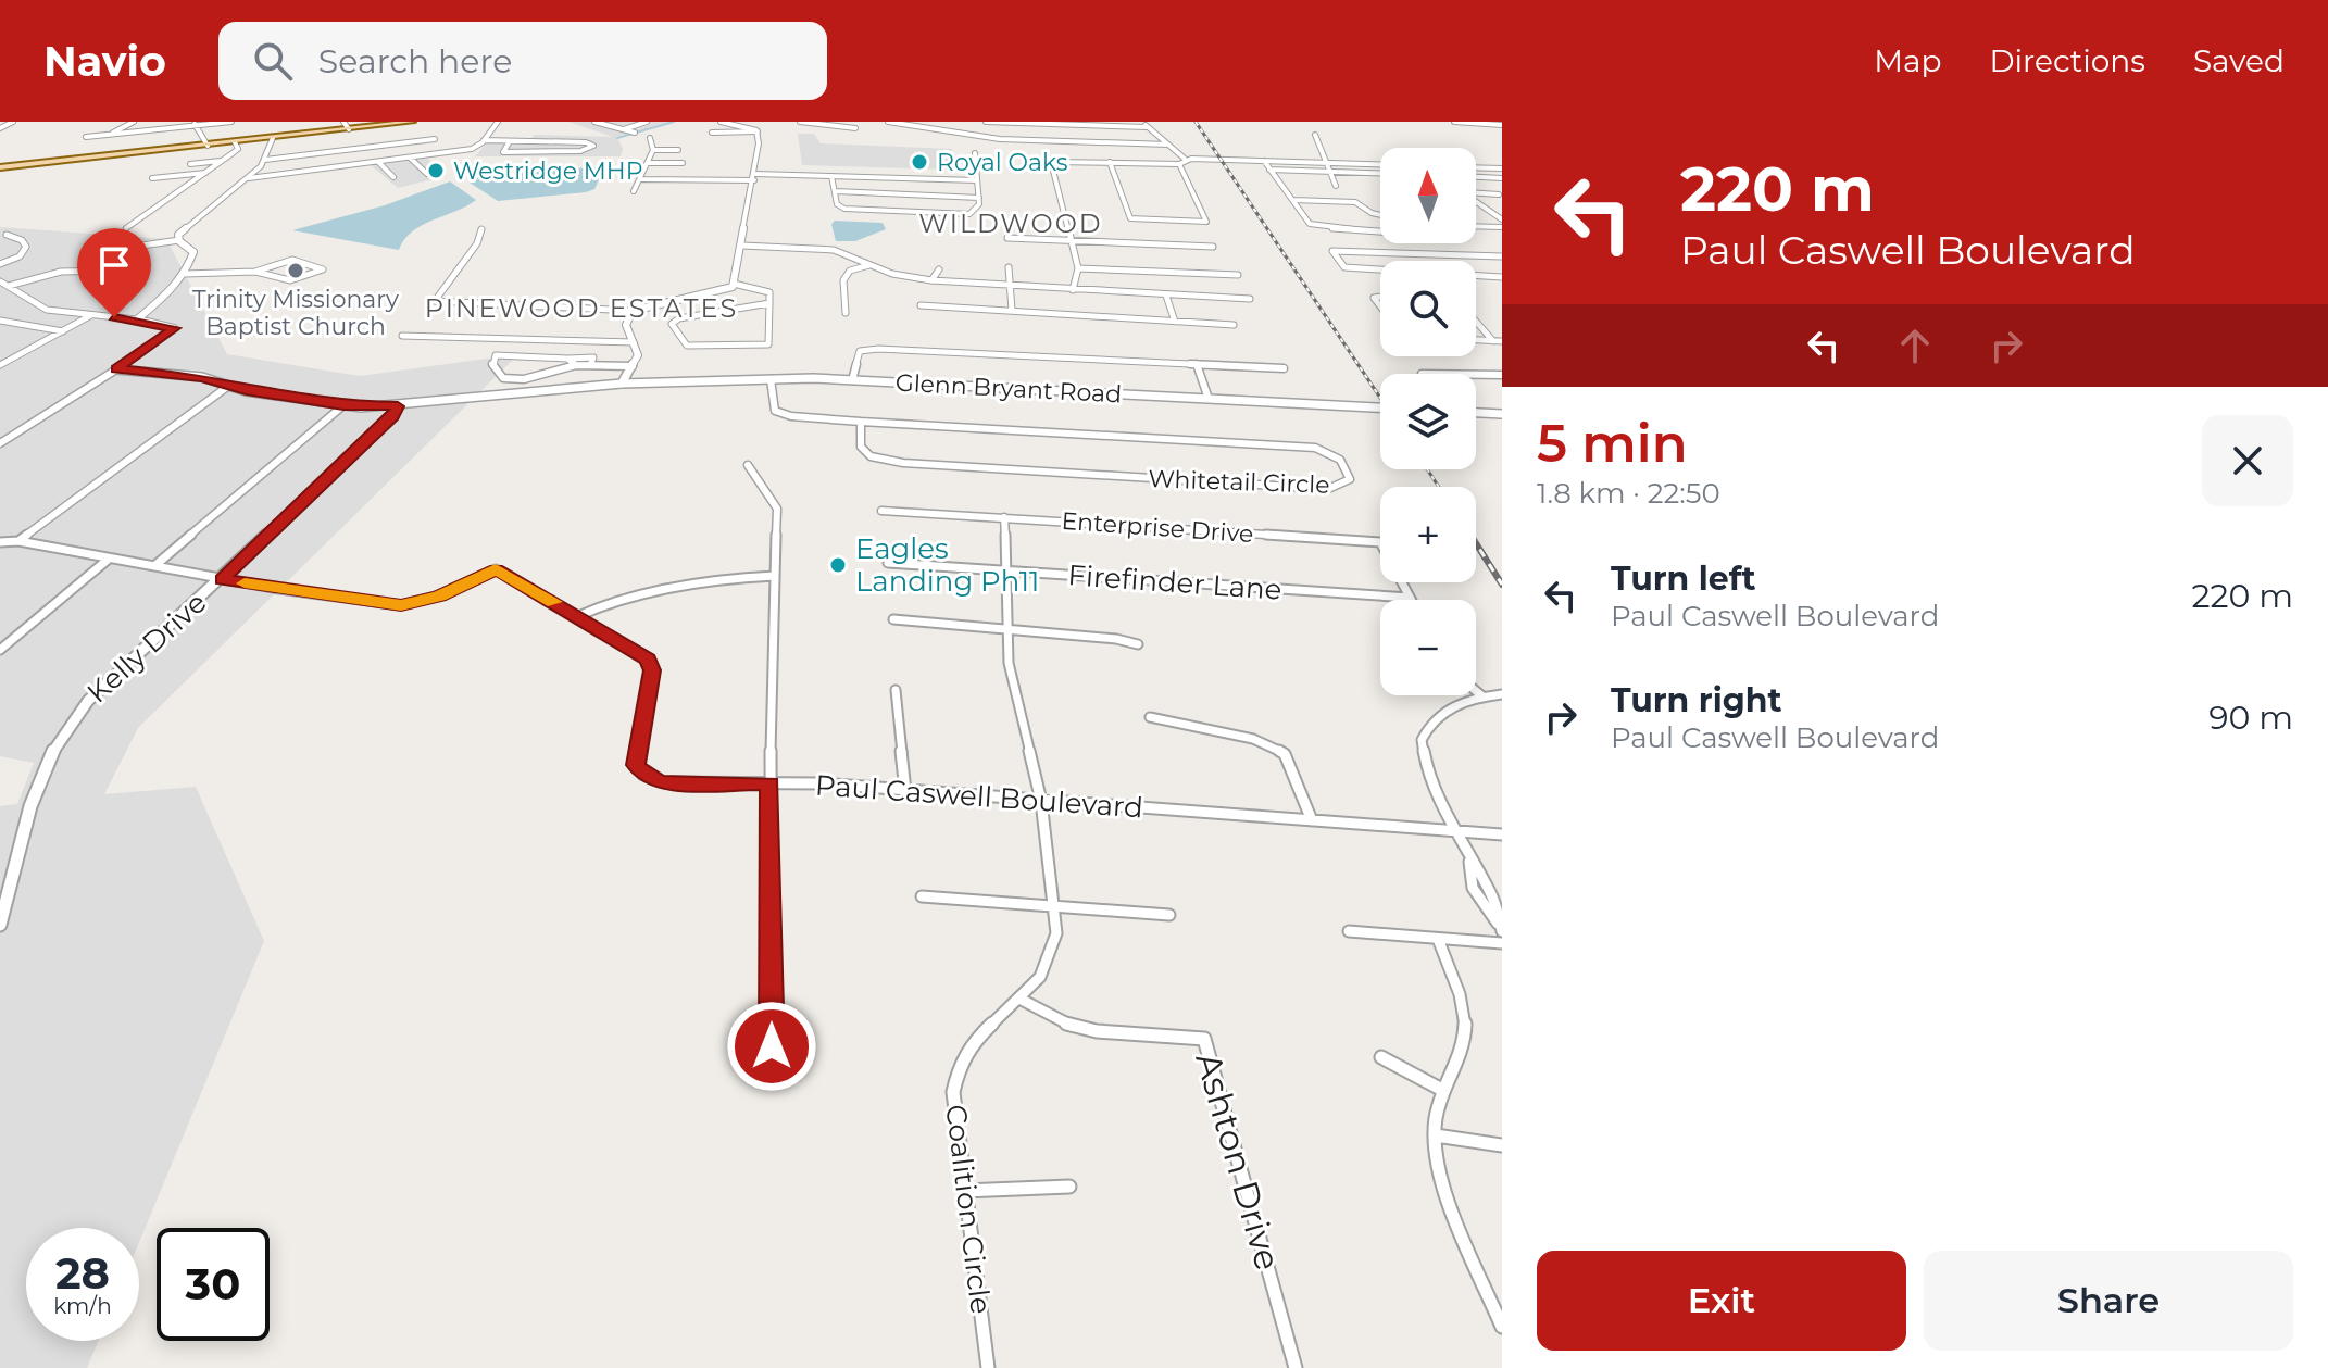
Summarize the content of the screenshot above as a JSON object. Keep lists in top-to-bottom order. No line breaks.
{"streets":{"street":["Glenn Bryant Road","Whitetail Circle","Enterprise Drive","Firefinder Lane","Kelly Drive","Paul Caswell Boulevard","Ashton Drive","Coalition Circle"]},"crossings":[["Glenn Bryant Road","Whitetail Circle"],["Glenn Bryant Road","Kelly Drive"],["Enterprise Drive","Firefinder Lane"],["Enterprise Drive","Coalition Circle"],["Firefinder Lane","Coalition Circle"],["Kelly Drive","Paul Caswell Boulevard"],["Paul Caswell Boulevard","Coalition Circle"],["Ashton Drive","Coalition Circle"]],"districts":["WILDWOOD","PINEWOOD ESTATES"],"places":["Royal Oaks","Westridge MHP","Trinity Missionary Baptist Church","Eagles Landing Ph11"],"north":"top","page":{"header":"Navio","search":"Search here","nav":["Map","Directions","Saved"],"turn":["220 m","Paul Caswell Boulevard"],"map_buttons":["+","−"],"heading":["5 min","1.8 km · 22:50"],"list":[{"name":"Turn left","note":"Paul Caswell Boulevard","value":"220 m"},{"name":"Turn right","note":"Paul Caswell Boulevard","value":"90 m"}],"speed":"28 km/h","limit":"30","buttons":["Exit","Share"]}}
